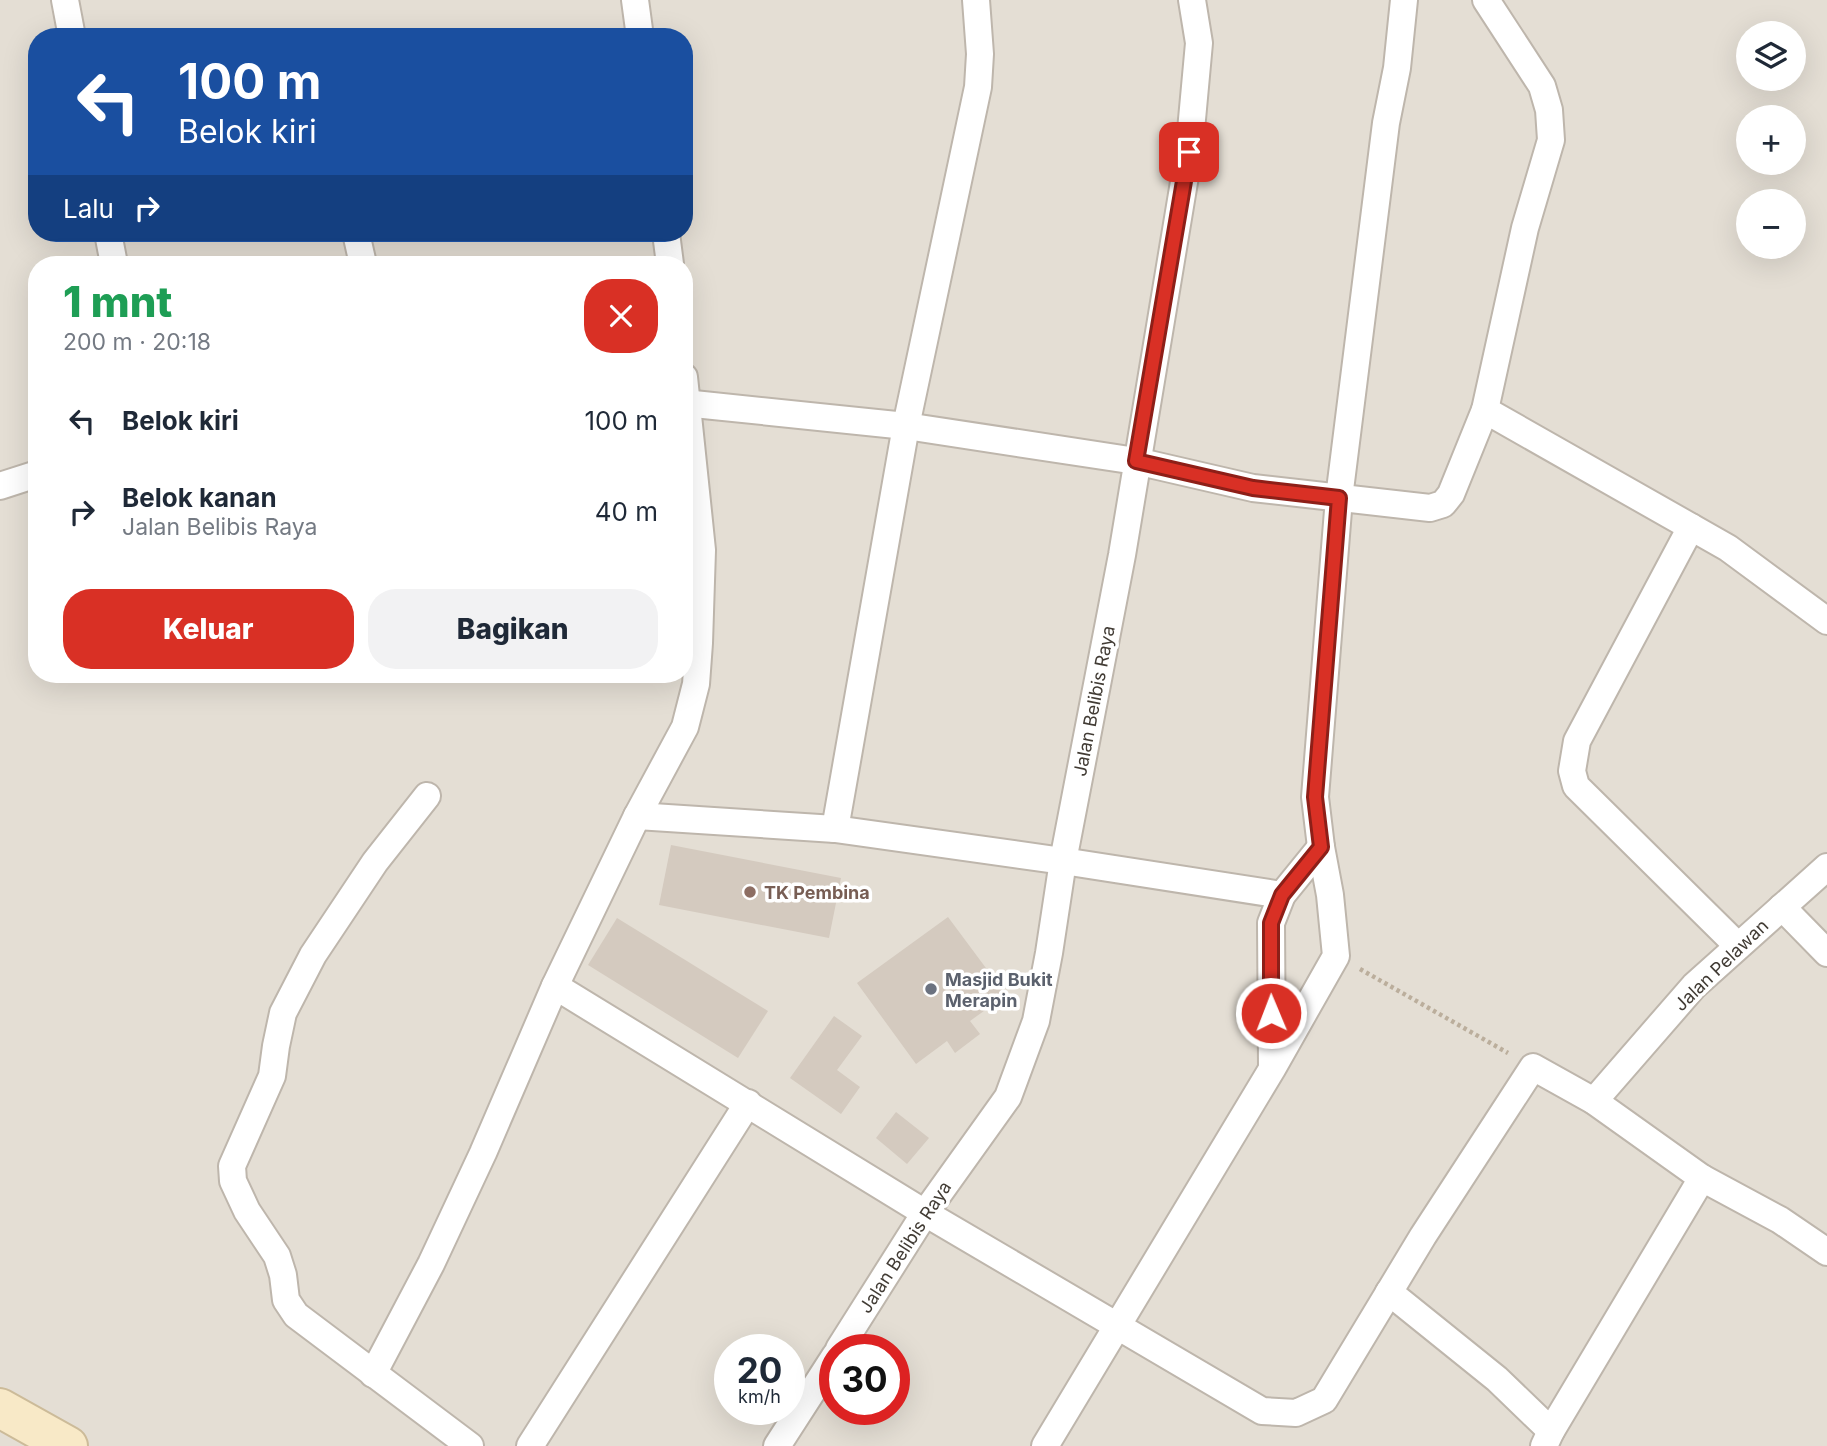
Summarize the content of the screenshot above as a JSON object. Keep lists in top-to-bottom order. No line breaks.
{"streets":{"street":["Jalan Belibis Raya","Jalan Pelawan"]},"places":["TK Pembina","Masjid Bukit Merapin"],"page":{"map_buttons":["+","−"],"turn":["100 m","Belok kiri"],"then":"Lalu","heading":["1 mnt","200 m · 20:18"],"list":[{"name":"Belok kiri","value":"100 m"},{"name":"Belok kanan","note":"Jalan Belibis Raya","value":"40 m"}],"buttons":["Keluar","Bagikan"],"speed":"20 km/h","limit":"30"}}
